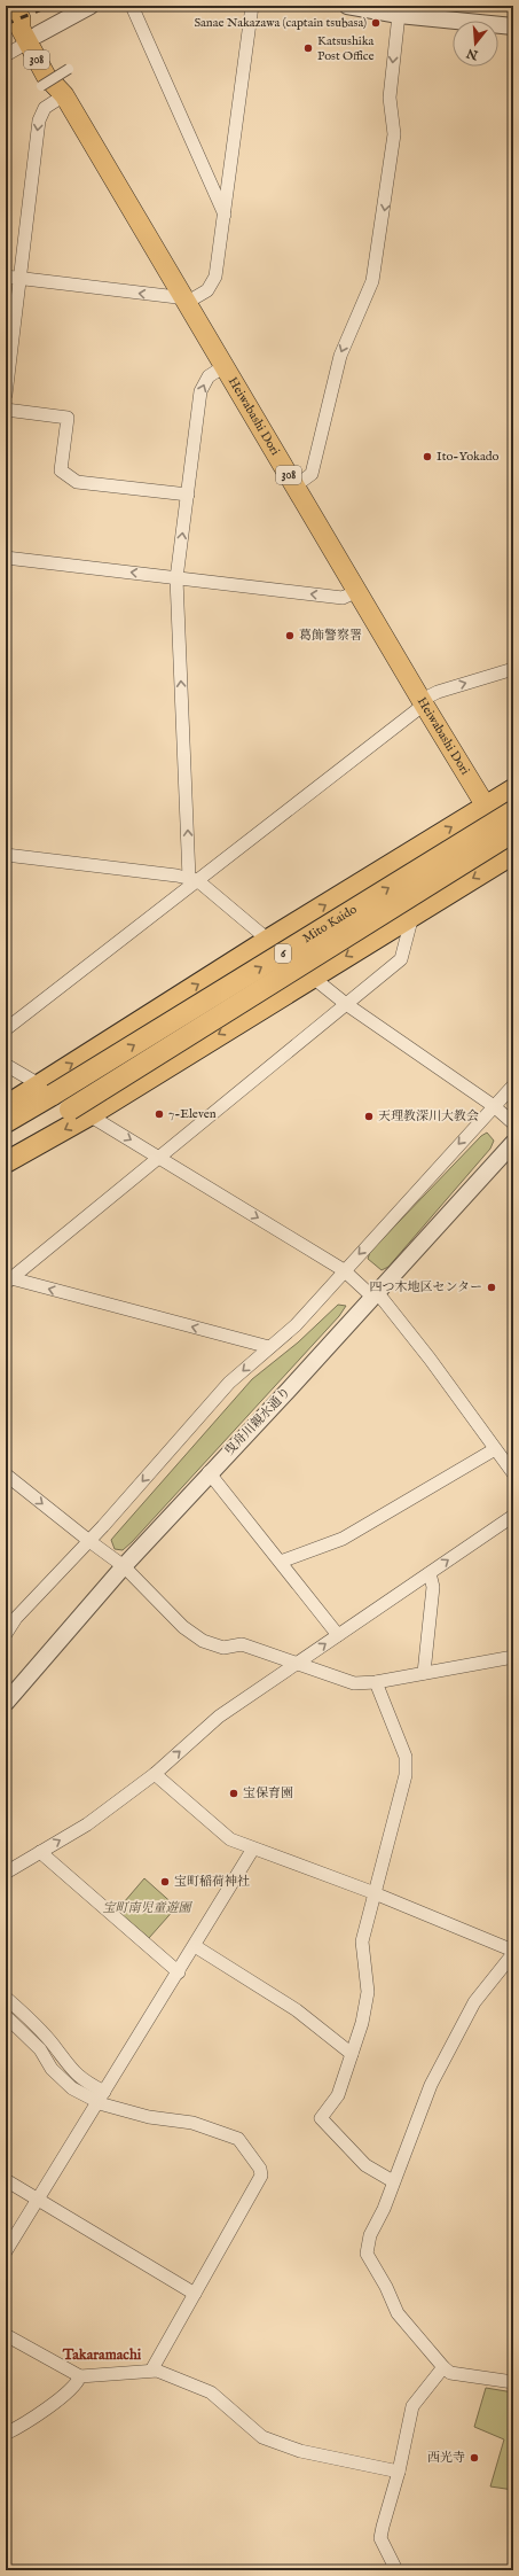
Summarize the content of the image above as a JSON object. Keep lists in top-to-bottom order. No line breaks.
{"streets":{"highway":["Mito Kaido","6"],"main road":["308","Heiwabashi Dori"],"street":["曳舟川親水通り"]},"crossings":[["Mito Kaido","6"]],"districts":["Takaramachi"],"parks":["宝町南児童遊園"],"places":["Sanae Nakazawa (captain tsubasa)","Katsushika Post Office","Ito-Yokado","葛飾警察署","7-Eleven","天理教深川大教会","四つ木地区センター","宝保育園","宝町稲荷神社","西光寺"],"north":"bottom"}
